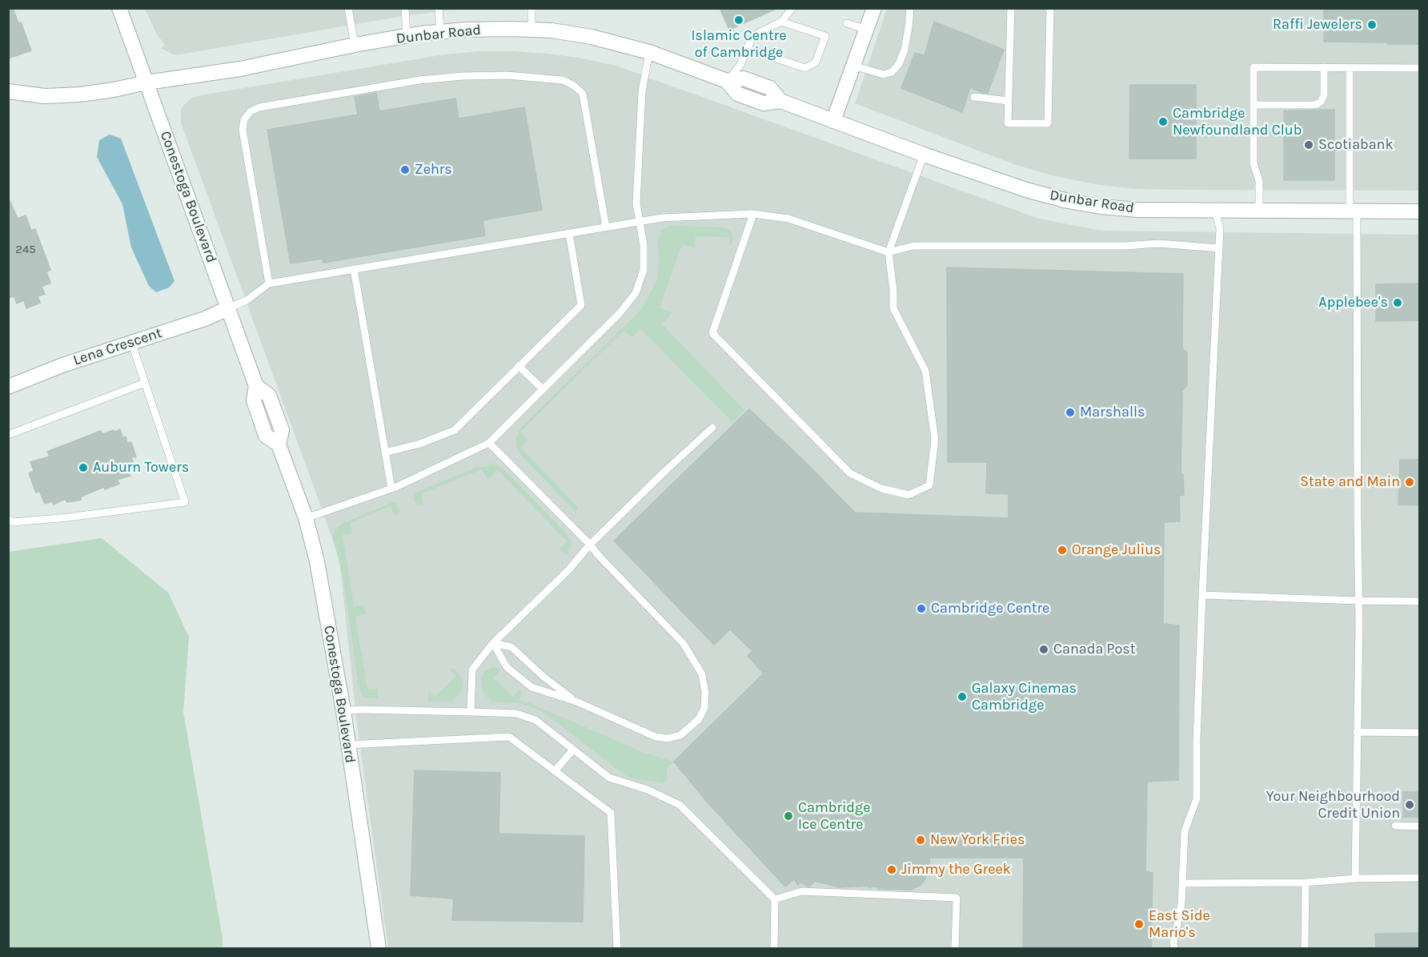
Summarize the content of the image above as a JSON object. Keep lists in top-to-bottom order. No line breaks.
{"streets":{"street":["Dunbar Road","Conestoga Boulevard","Lena Crescent"]},"crossings":[["Dunbar Road","Conestoga Boulevard"],["Conestoga Boulevard","Lena Crescent"]],"places":["Islamic Centre of Cambridge","Raffi Jewelers","Cambridge Newfoundland Club","Scotiabank","Zehrs","Applebee's","Marshalls","Auburn Towers","State and Main","Orange Julius","Cambridge Centre","Canada Post","Galaxy Cinemas Cambridge","Your Neighbourhood Credit Union","Cambridge Ice Centre","New York Fries","Jimmy the Greek","East Side Mario's"],"house_numbers":["245"]}
